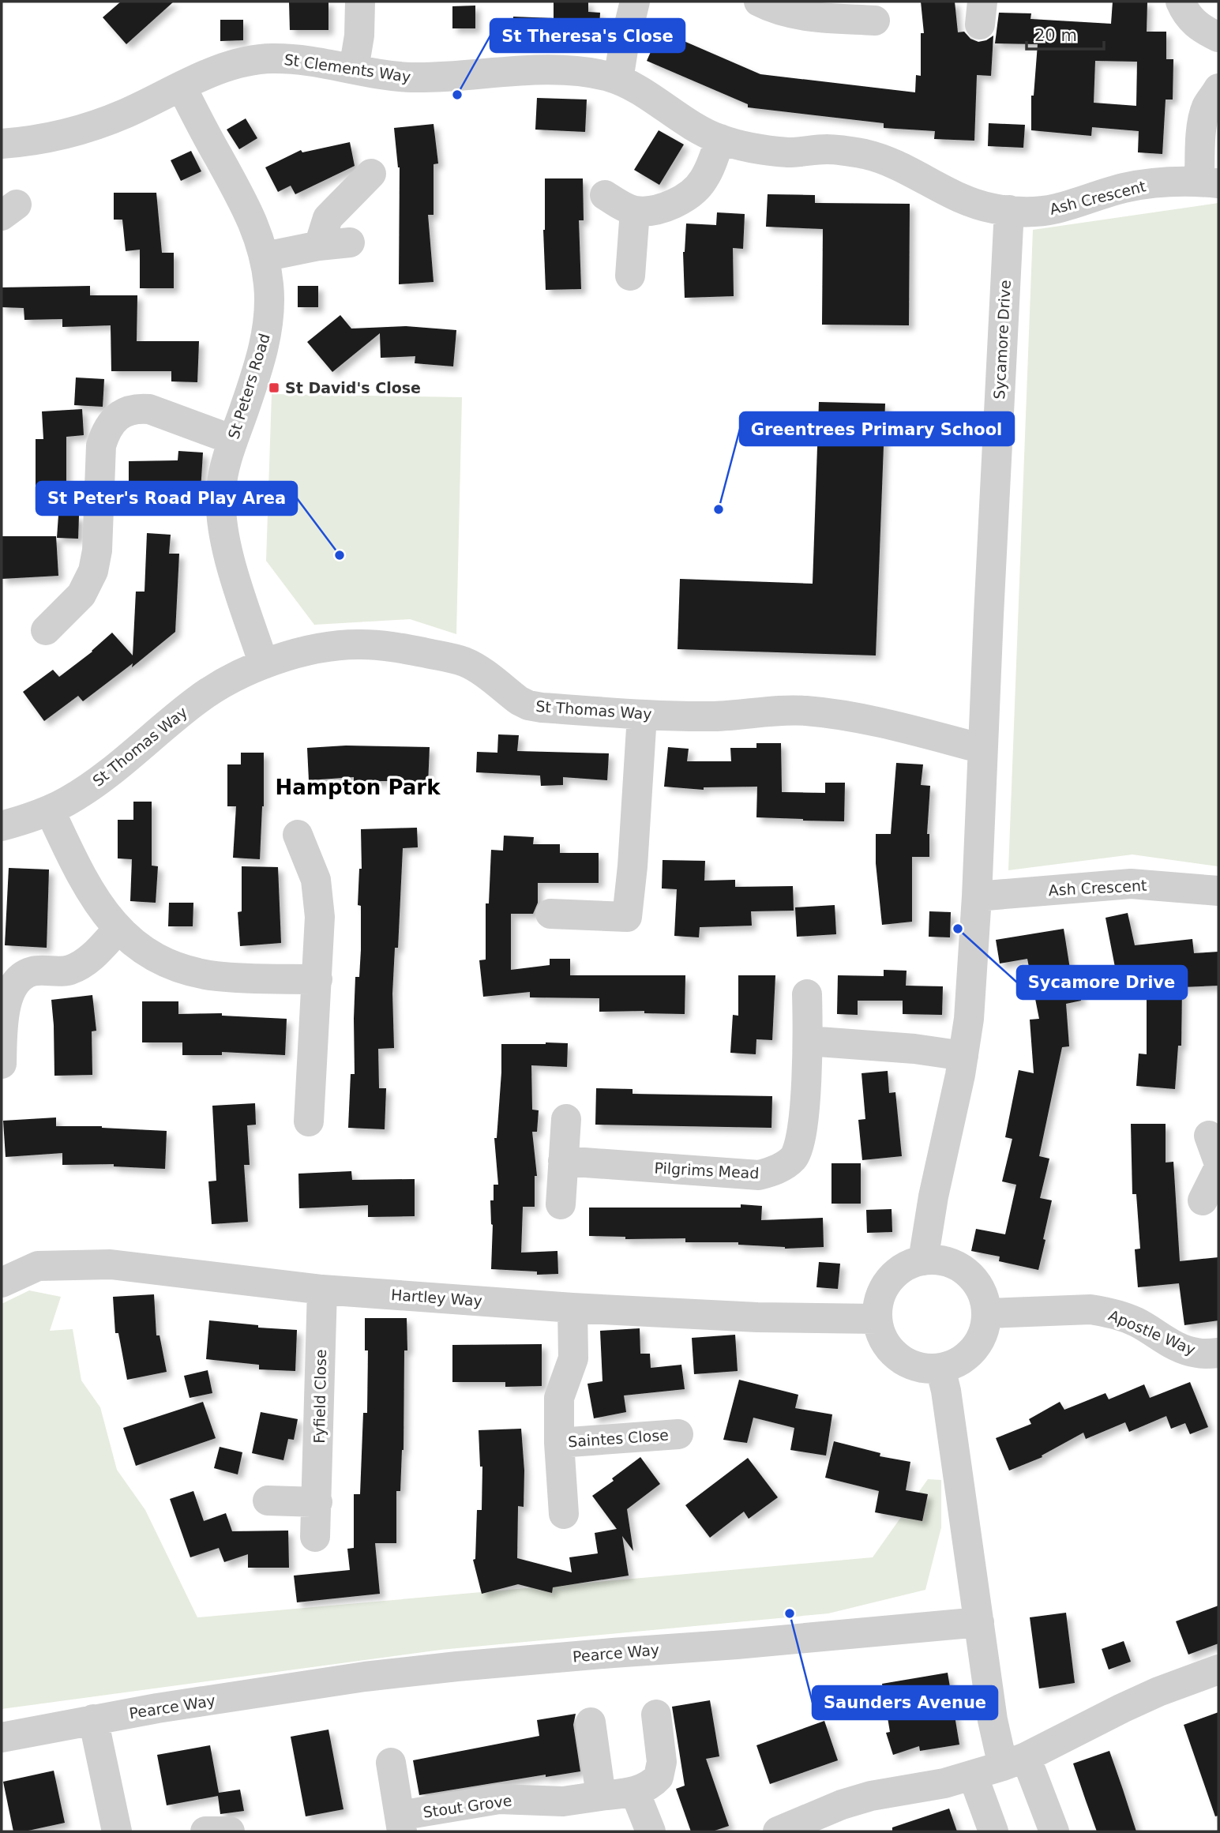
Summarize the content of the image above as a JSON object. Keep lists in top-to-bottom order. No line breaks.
{"streets":{"street":["St Clements Way","Ash Crescent","Sycamore Drive","St Peters Road","St Thomas Way","Pilgrims Mead","Hartley Way","Apostle Way","Fyfield Close","Saintes Close","Pearce Way","Stout Grove"]},"crossings":[["St Clements Way","Ash Crescent"],["St Clements Way","Sycamore Drive"],["St Clements Way","St Peters Road"],["Ash Crescent","Sycamore Drive"],["Sycamore Drive","St Thomas Way"],["Sycamore Drive","Hartley Way"],["Sycamore Drive","Apostle Way"],["St Peters Road","St Thomas Way"],["Hartley Way","Apostle Way"],["Hartley Way","Fyfield Close"],["Hartley Way","Saintes Close"]],"districts":["Hampton Park"],"places":{"other":["St Theresa's Close","Greentrees Primary School","St Peter's Road Play Area","Sycamore Drive","Saunders Avenue"],"transit":["St David's Close"]},"scale_bar":"20 m"}
